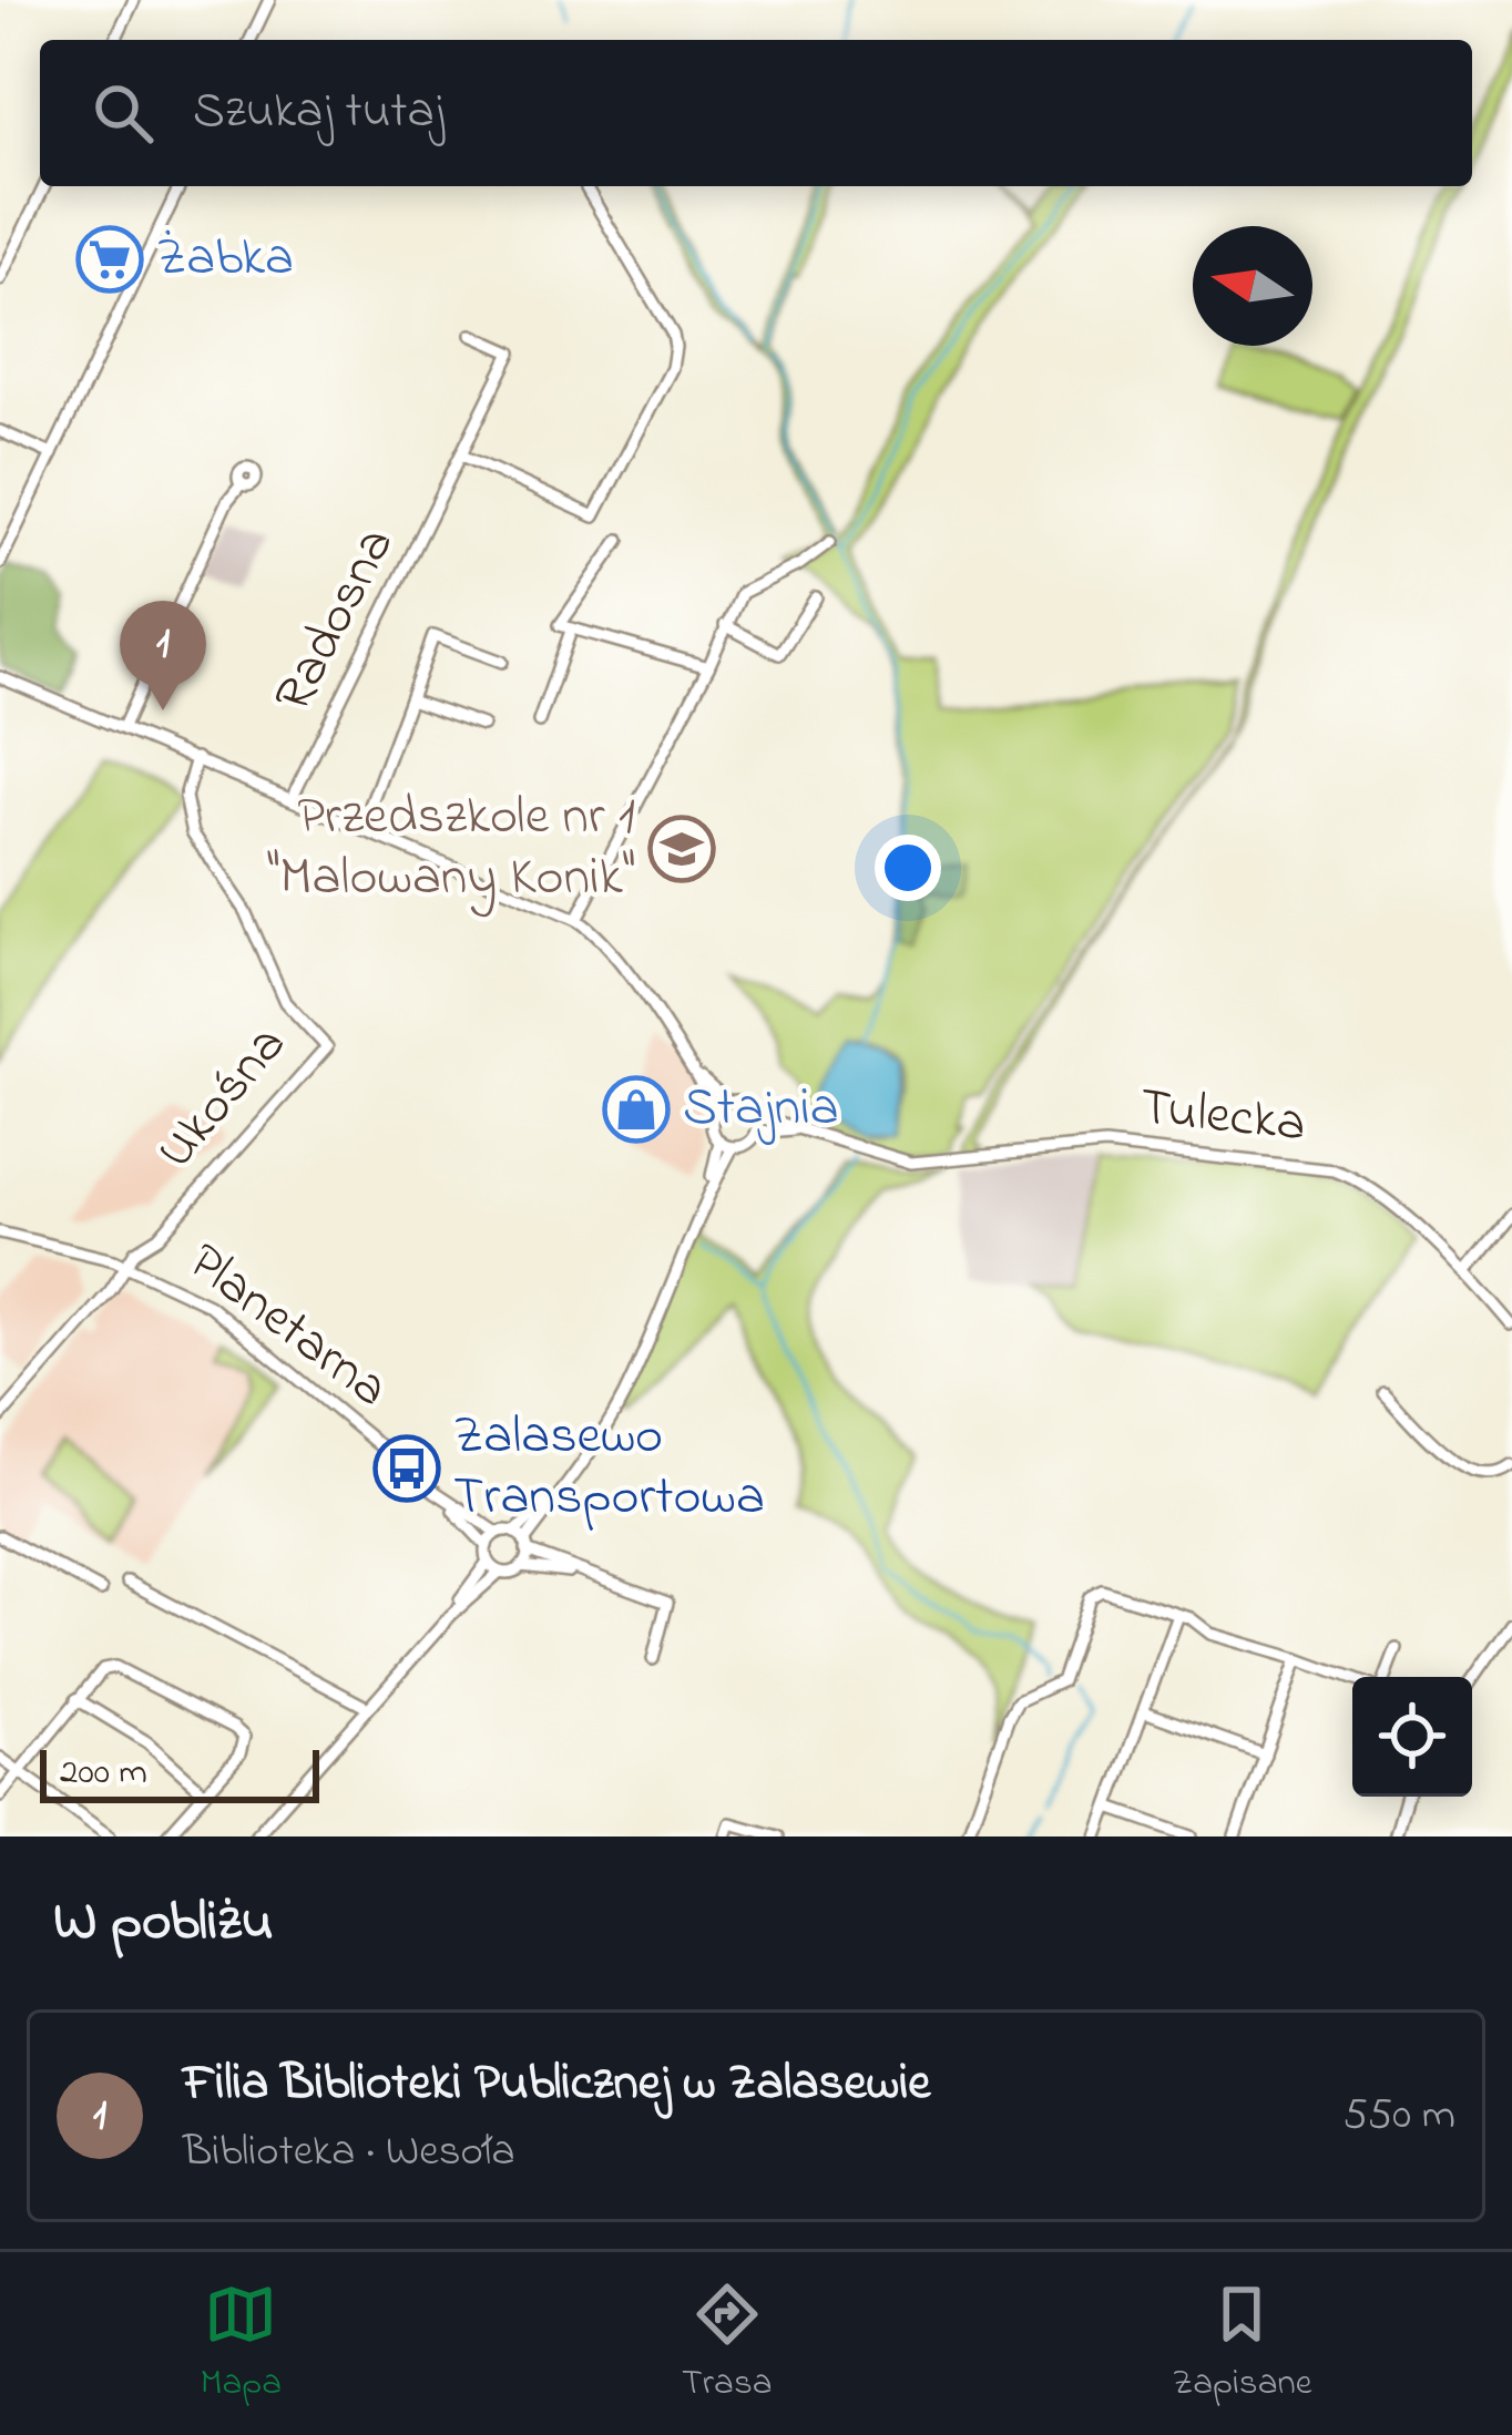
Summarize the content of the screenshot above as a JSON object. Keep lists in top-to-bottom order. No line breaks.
{"streets":{"street":["Radosna","Ukośna","Tulecka","Planetarna"]},"crossings":[["Ukośna","Planetarna"]],"places":{"supermarket":["Żabka"],"school or university":["Przedszkole nr 1 \"Malowany Konik\""],"shop":["Stajnia"],"bus stop":["Zalasewo Transportowa"]},"scale_bar":"200 m","north":"left","page":{"search":"Szukaj tutaj","pins":"1","scale":"200 m","heading":"W pobliżu","list":[{"mark":"1","name":"Filia Biblioteki Publicznej w Zalasewie","note":"Biblioteka · Wesoła","value":"550 m"}],"nav":["Mapa","Trasa","Zapisane"]}}
